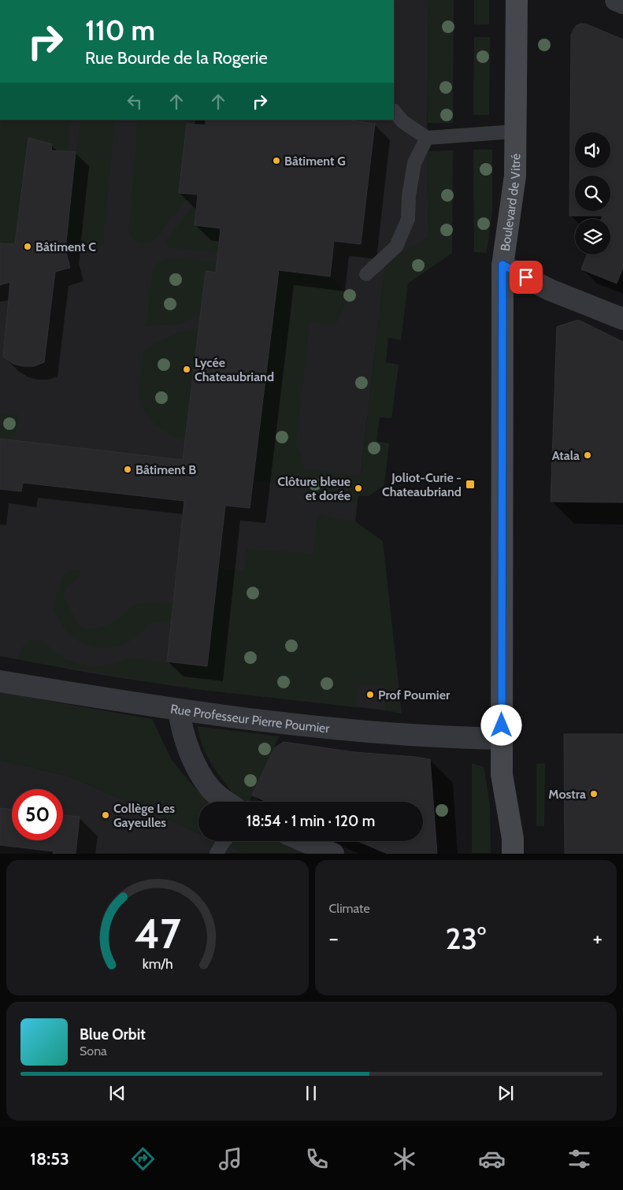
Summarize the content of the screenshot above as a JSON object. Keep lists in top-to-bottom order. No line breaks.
{"streets":{"main road":["Boulevard de Vitré"],"street":["Rue Professeur Pierre Poumier"]},"crossings":[["Boulevard de Vitré","Rue Professeur Pierre Poumier"]],"places":{"other":["Bâtiment G","Bâtiment C","Lycée Chateaubriand","Atala","Bâtiment B","Clôture bleue et dorée","Prof Poumier","Mostra","Collège Les Gayeulles"],"transit":["Joliot-Curie - Chateaubriand"]},"page":{"turn":["110 m","Rue Bourde de la Rogerie"],"limit":"50","trip":"18:54 · 1 min · 120 m","tile":"Climate","heat":["−","23°","+"],"song":["Blue Orbit","Sona"],"tabs":"18:53","gauge":["47","km/h"]}}
